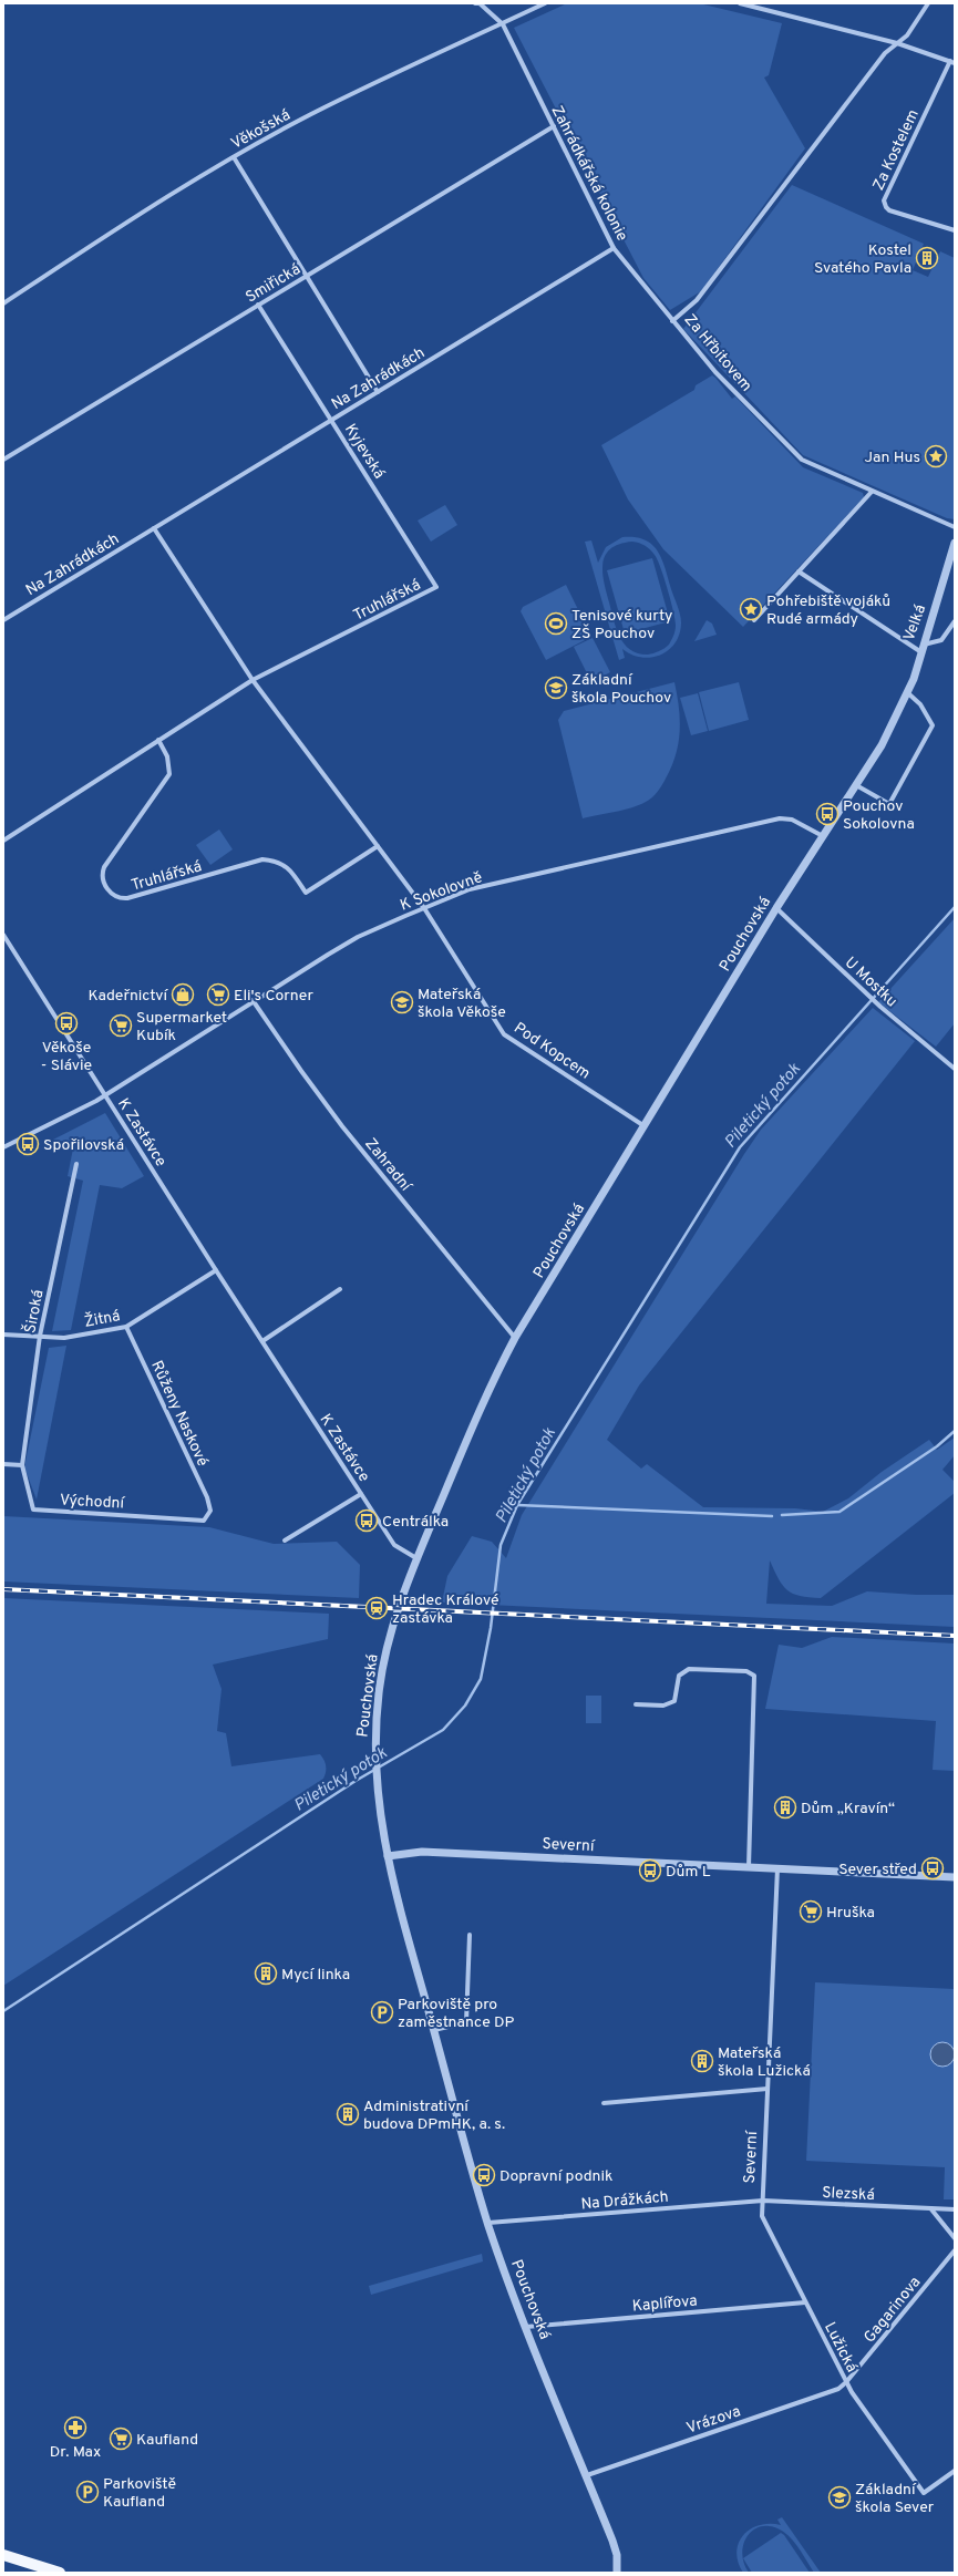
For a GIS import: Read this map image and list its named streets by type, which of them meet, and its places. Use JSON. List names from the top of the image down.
{
  "streets": {
    "street": [
      "Věkošská",
      "Za Kostelem",
      "Zahrádkářská kolonie",
      "Smiřická",
      "Za Hřbitovem",
      "Na Zahrádkách",
      "Kyjevská",
      "Truhlářská",
      "Velká",
      "K Sokolovně",
      "Pouchovská",
      "U Mostku",
      "Pod Kopcem",
      "K Zastávce",
      "Zahradní",
      "Široká",
      "Žitná",
      "Růženy Naskové",
      "Východní",
      "Severní",
      "Slezská",
      "Na Drážkách",
      "Kaplířova",
      "Gagarinova",
      "Lužická",
      "Vrázova"
    ]
  },
  "crossings": [
    ["Věkošská", "Zahrádkářská kolonie"],
    ["Za Kostelem", "Za Hřbitovem"],
    ["Zahrádkářská kolonie", "Smiřická"],
    ["Zahrádkářská kolonie", "Za Hřbitovem"],
    ["Zahrádkářská kolonie", "Na Zahrádkách"],
    ["Smiřická", "Kyjevská"],
    ["Na Zahrádkách", "Kyjevská"],
    ["Kyjevská", "Truhlářská"],
    ["Velká", "Pouchovská"],
    ["K Sokolovně", "Pouchovská"],
    ["K Sokolovně", "Pod Kopcem"],
    ["K Sokolovně", "K Zastávce"],
    ["K Sokolovně", "Zahradní"],
    ["Pouchovská", "U Mostku"],
    ["Pouchovská", "Pod Kopcem"],
    ["Pouchovská", "K Zastávce"],
    ["Pouchovská", "Zahradní"],
    ["Pouchovská", "Severní"],
    ["Pouchovská", "Na Drážkách"],
    ["Pouchovská", "Kaplířova"],
    ["Pouchovská", "Vrázova"],
    ["K Zastávce", "Žitná"],
    ["Široká", "Žitná"],
    ["Široká", "Východní"],
    ["Žitná", "Růženy Naskové"],
    ["Růženy Naskové", "Východní"],
    ["Severní", "Slezská"],
    ["Severní", "Na Drážkách"],
    ["Severní", "Lužická"],
    ["Slezská", "Na Drážkách"],
    ["Slezská", "Lužická"],
    ["Na Drážkách", "Lužická"],
    ["Kaplířova", "Lužická"],
    ["Gagarinova", "Lužická"],
    ["Gagarinova", "Vrázova"],
    ["Lužická", "Vrázova"]
  ],
  "water": ["Piletický potok"],
  "places": {
    "building": [
      "Kostel Svatého Pavla",
      "Dům „Kravín“",
      "Mycí linka",
      "Mateřská škola Lužická",
      "Administrativní budova DPmHK, a. s."
    ],
    "place": ["Jan Hus", "Pohřebiště vojáků Rudé armády"],
    "sports": ["Tenisové kurty ZŠ Pouchov"],
    "school or university": ["Základní škola Pouchov", "Mateřská škola Věkoše", "Základní škola Sever"],
    "bus stop": [
      "Pouchov Sokolovna",
      "Věkoše - Slávie",
      "Spořilovská",
      "Centrálka",
      "Sever střed",
      "Dům L",
      "Dopravní podnik"
    ],
    "shop": ["Kadeřnictví"],
    "supermarket": [
      "Eli's Corner",
      "Supermarket Kubík",
      "Hruška",
      "Kaufland"
    ],
    "station": ["Hradec Králové zastávka"],
    "parking": ["Parkoviště pro zaměstnance DP", "Parkoviště Kaufland"],
    "pharmacy": ["Dr. Max"]
  }
}
